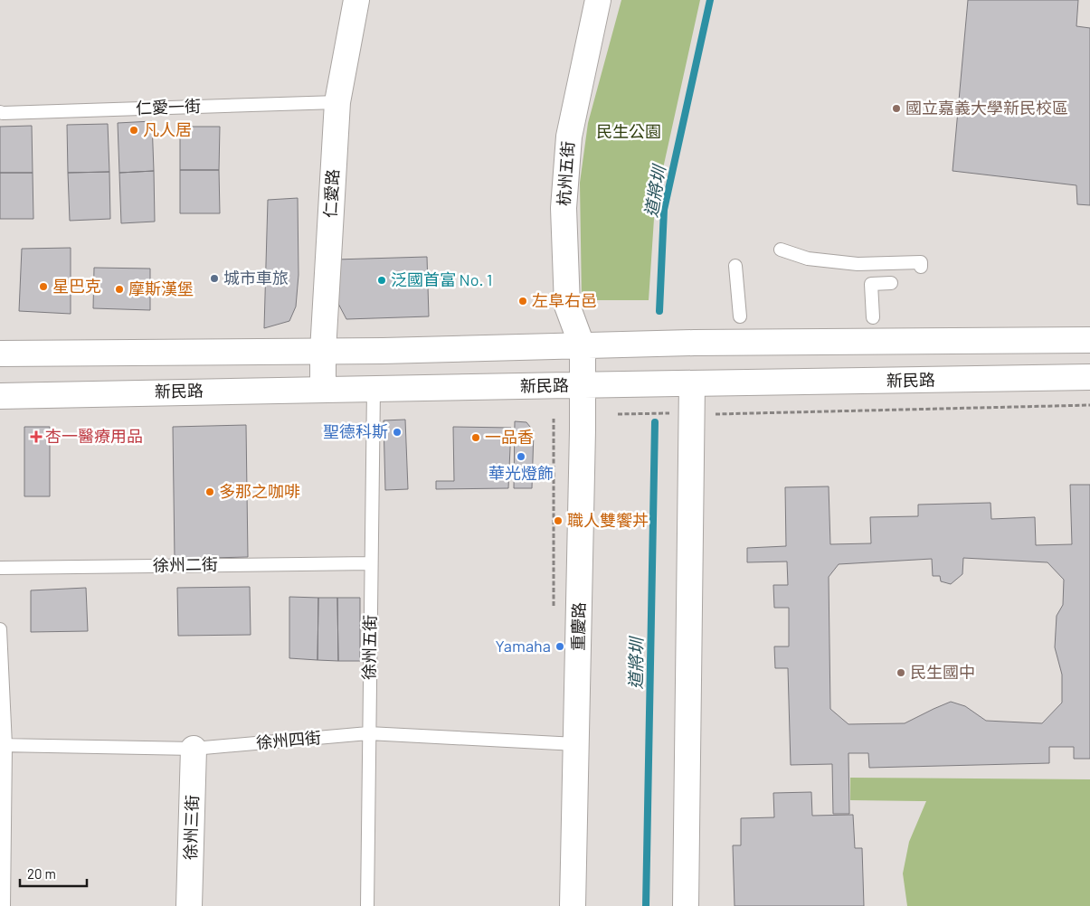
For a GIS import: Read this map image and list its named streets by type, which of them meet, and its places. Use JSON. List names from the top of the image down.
{
  "streets": {
    "street": [
      "杭州五街",
      "仁愛路",
      "新民路",
      "重慶路",
      "徐州三街"
    ],
    "lane": [
      "仁愛一街",
      "徐州二街",
      "徐州五街",
      "徐州四街"
    ]
  },
  "crossings": [
    ["仁愛一街", "仁愛路"],
    ["杭州五街", "重慶路"],
    ["仁愛路", "新民路"],
    ["新民路", "重慶路"],
    ["新民路", "徐州五街"],
    ["徐州二街", "徐州五街"],
    ["重慶路", "徐州四街"],
    ["徐州五街", "徐州四街"],
    ["徐州四街", "徐州三街"]
  ],
  "water": ["道將圳"],
  "parks": ["民生公園"],
  "places": {
    "other": [
      "國立嘉義大學新民校區",
      "凡人居",
      "城市車旅",
      "泛國首富 No. 1",
      "星巴克",
      "摩斯漢堡",
      "左阜右邑",
      "聖德科斯",
      "一品香",
      "華光燈飾",
      "多那之咖啡",
      "職人雙饗丼",
      "Yamaha",
      "民生國中"
    ],
    "health": ["杏一醫療用品"]
  },
  "scale_bar": "20 m"
}
